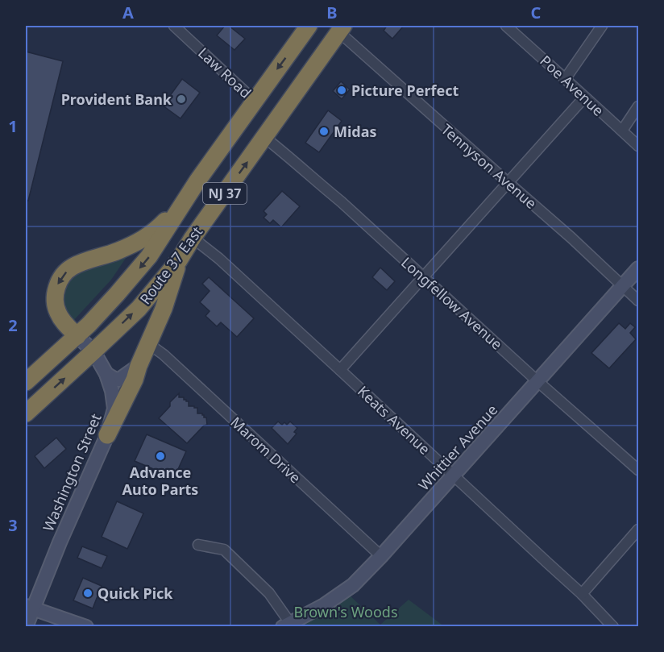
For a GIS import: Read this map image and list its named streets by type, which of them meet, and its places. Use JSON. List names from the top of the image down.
{
  "streets": {
    "highway": ["NJ 37", "Route 37 East"],
    "street": [
      "Law Road",
      "Poe Avenue",
      "Tennyson Avenue",
      "Longfellow Avenue",
      "Keats Avenue",
      "Whittier Avenue",
      "Marom Drive",
      "Washington Street"
    ]
  },
  "crossings": [
    ["Law Road", "Route 37 East"],
    ["Tennyson Avenue", "Route 37 East"],
    ["Tennyson Avenue", "Whittier Avenue"],
    ["Route 37 East", "Longfellow Avenue"],
    ["Route 37 East", "Keats Avenue"],
    ["Route 37 East", "Washington Street"],
    ["Longfellow Avenue", "Whittier Avenue"],
    ["Keats Avenue", "Whittier Avenue"],
    ["Whittier Avenue", "Marom Drive"]
  ],
  "parks": ["Brown's Woods"],
  "places": [
    "Picture Perfect",
    "Provident Bank",
    "Midas",
    "Advance Auto Parts",
    "Quick Pick"
  ],
  "grid": {
    "columns": ["A", "B", "C"],
    "rows": ["1", "2", "3"]
  }
}
